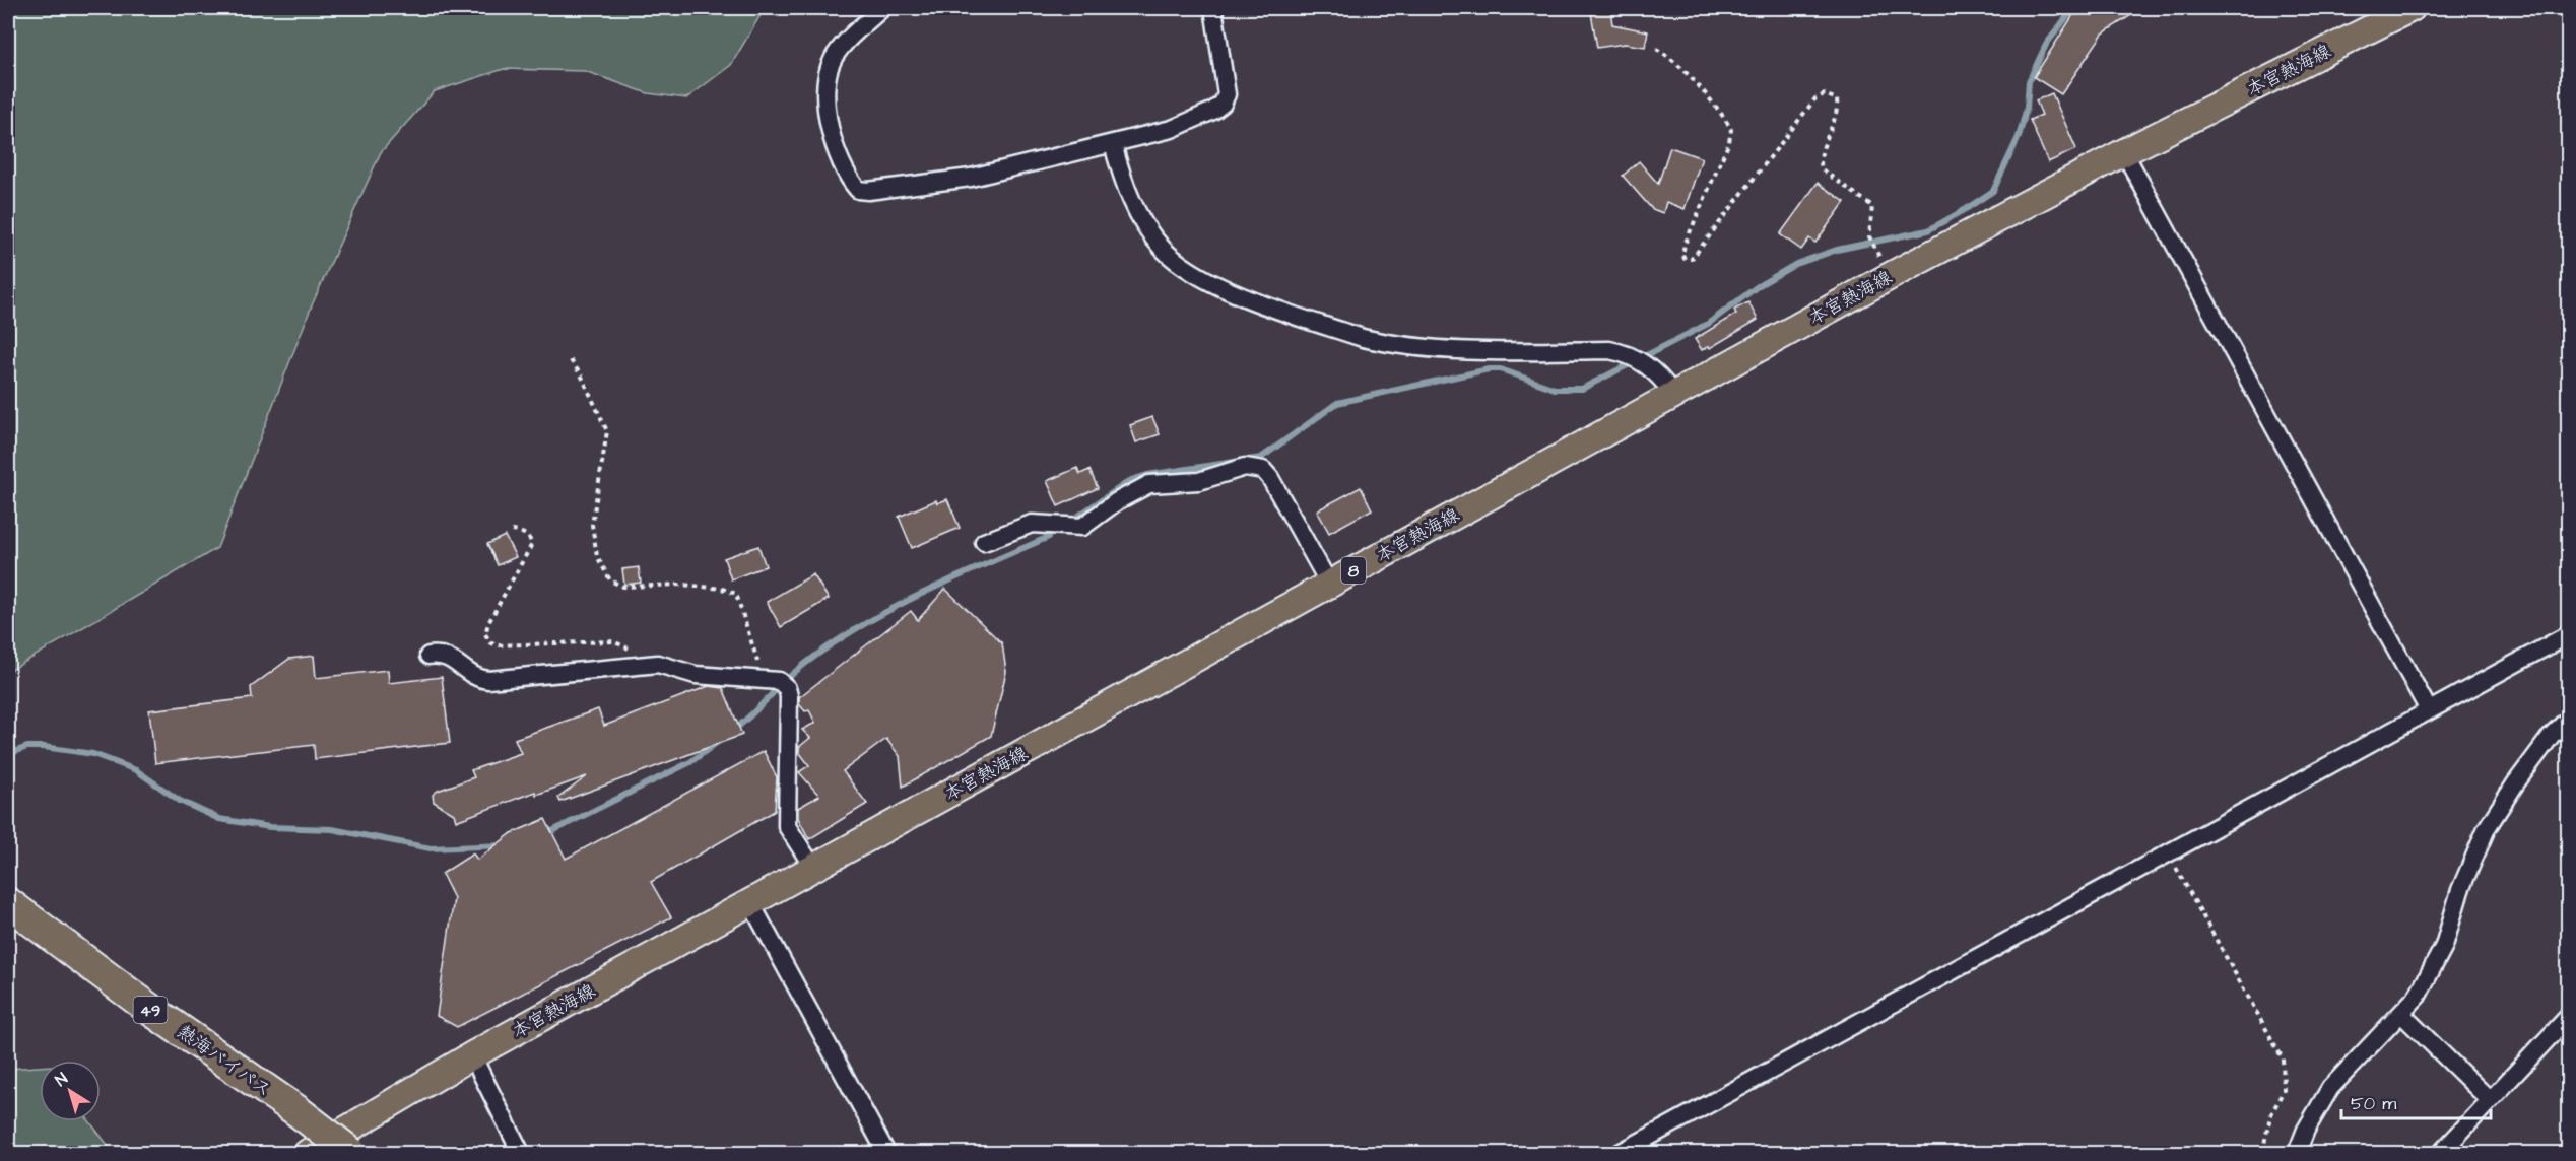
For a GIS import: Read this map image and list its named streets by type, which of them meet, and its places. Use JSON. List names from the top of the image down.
{
  "streets": {
    "highway": ["49", "熱海バイパス"],
    "main road": ["本宮熱海線", "8"]
  },
  "scale_bar": "50 m",
  "north": "top left"
}
